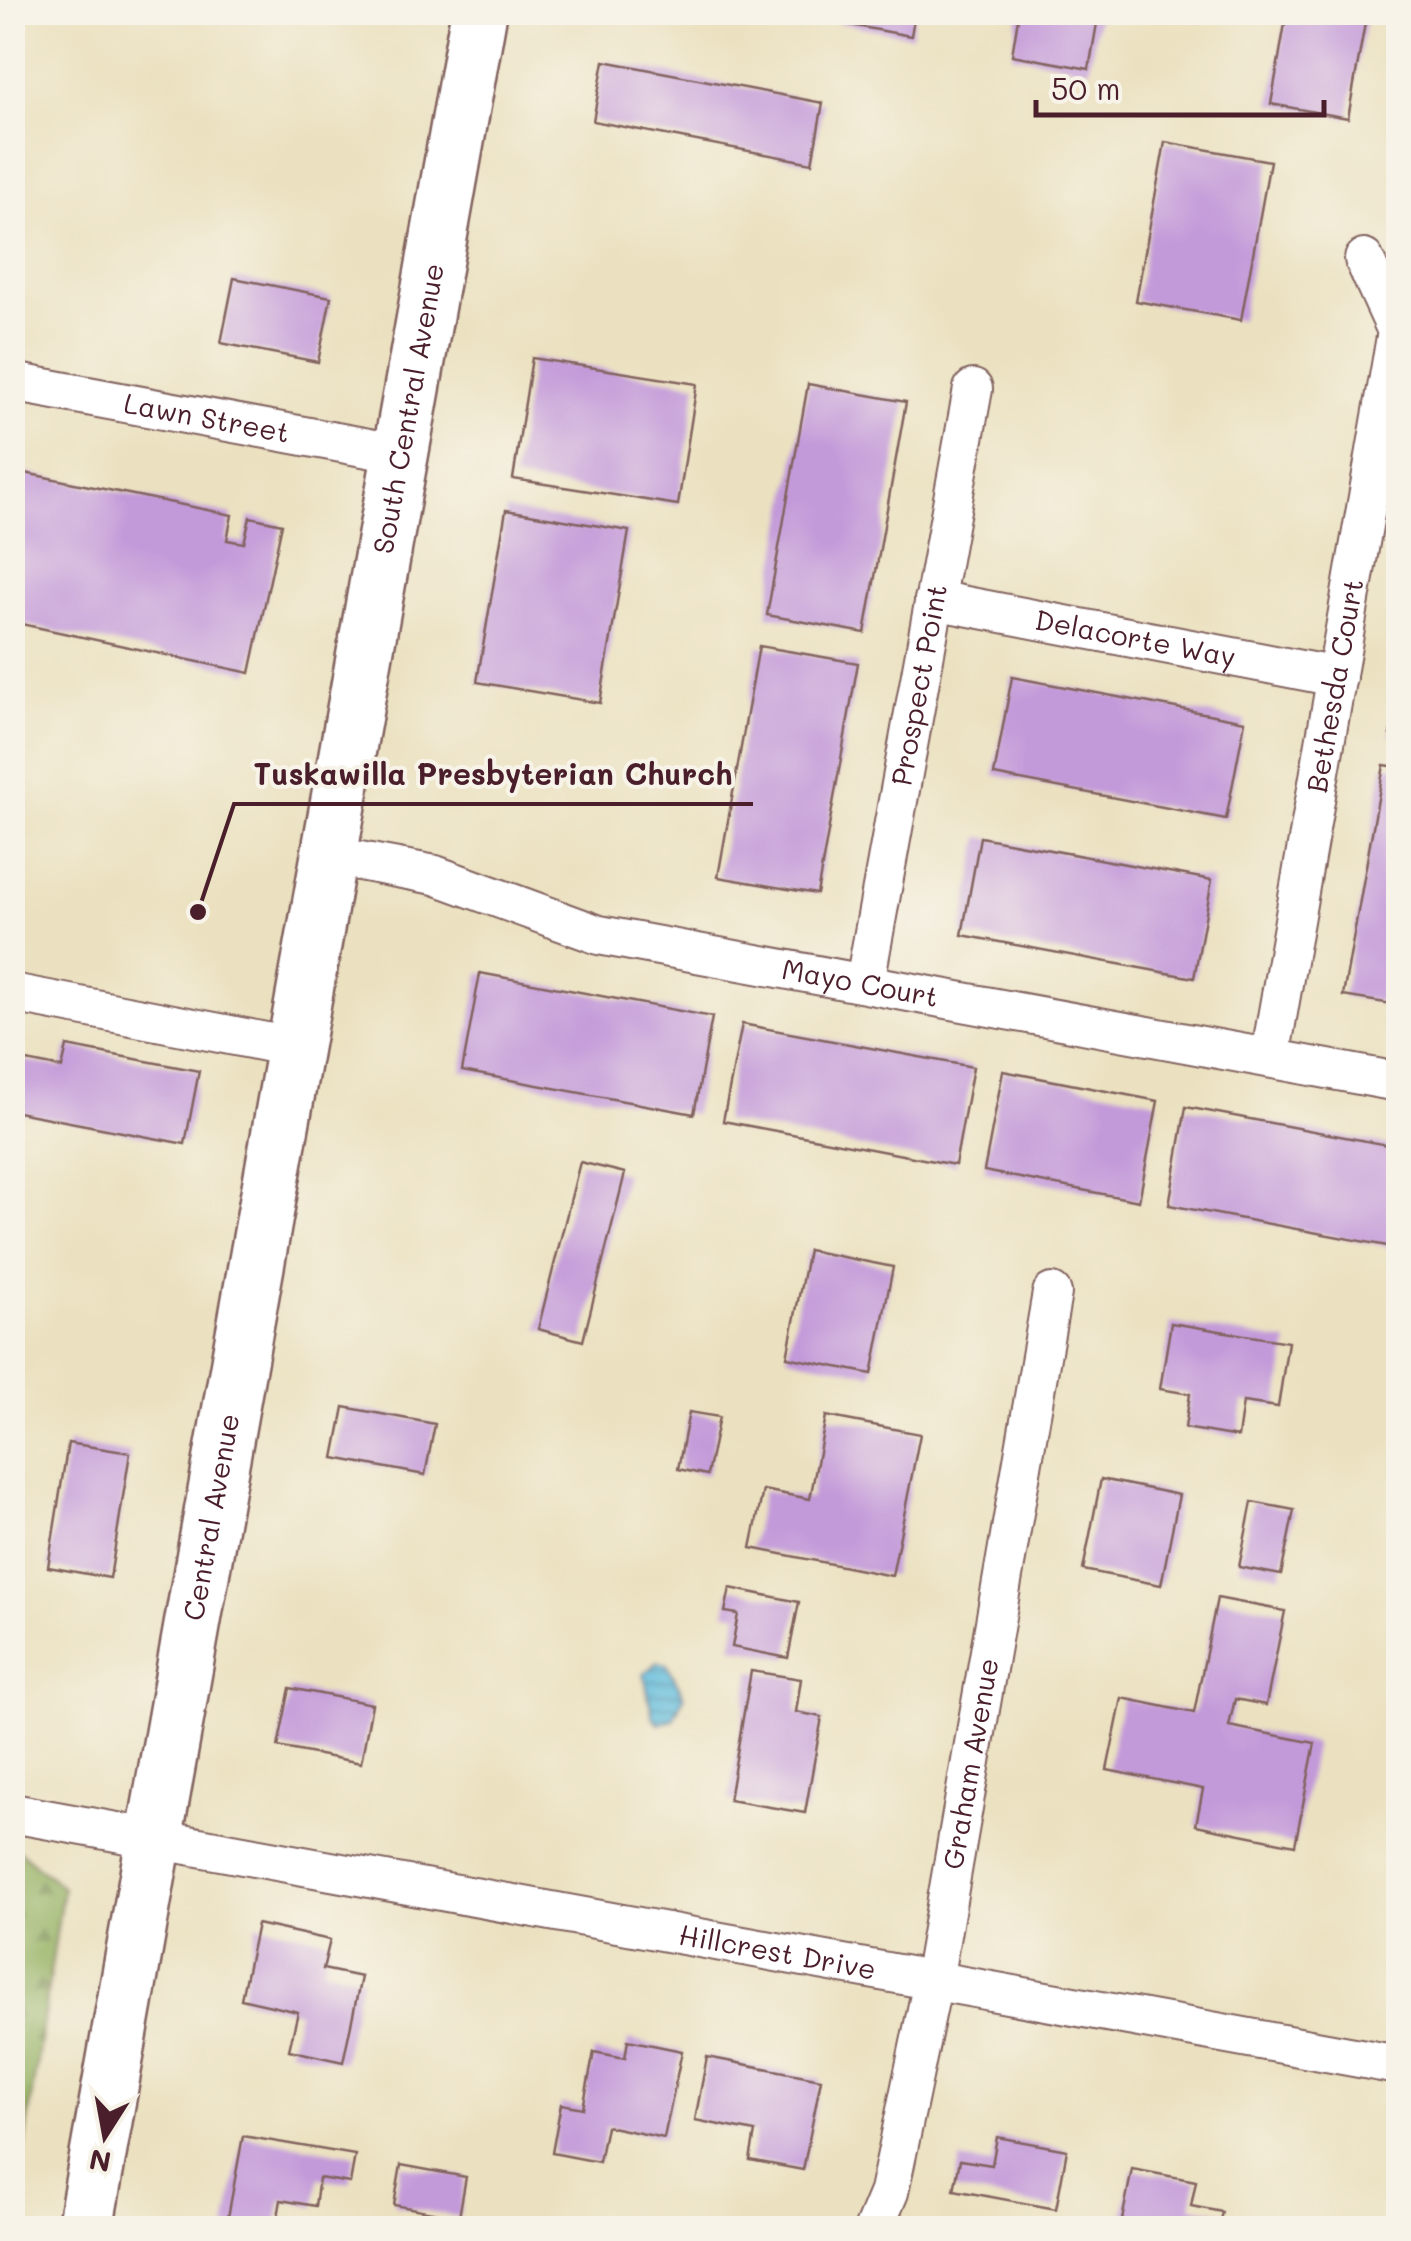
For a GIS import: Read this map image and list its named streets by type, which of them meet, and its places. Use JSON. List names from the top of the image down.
{
  "streets": {
    "main road": ["South Central Avenue", "Central Avenue"],
    "street": [
      "Lawn Street",
      "Delacorte Way",
      "Prospect Point",
      "Bethesda Court",
      "Mayo Court",
      "Graham Avenue",
      "Hillcrest Drive"
    ]
  },
  "crossings": [
    ["South Central Avenue", "Lawn Street"],
    ["South Central Avenue", "Mayo Court"],
    ["South Central Avenue", "Central Avenue"],
    ["Delacorte Way", "Prospect Point"],
    ["Delacorte Way", "Bethesda Court"],
    ["Prospect Point", "Mayo Court"],
    ["Bethesda Court", "Mayo Court"],
    ["Mayo Court", "Central Avenue"],
    ["Central Avenue", "Hillcrest Drive"],
    ["Graham Avenue", "Hillcrest Drive"]
  ],
  "places": ["Tuskawilla Presbyterian Church"],
  "scale_bar": "50 m",
  "north": "bottom"
}
